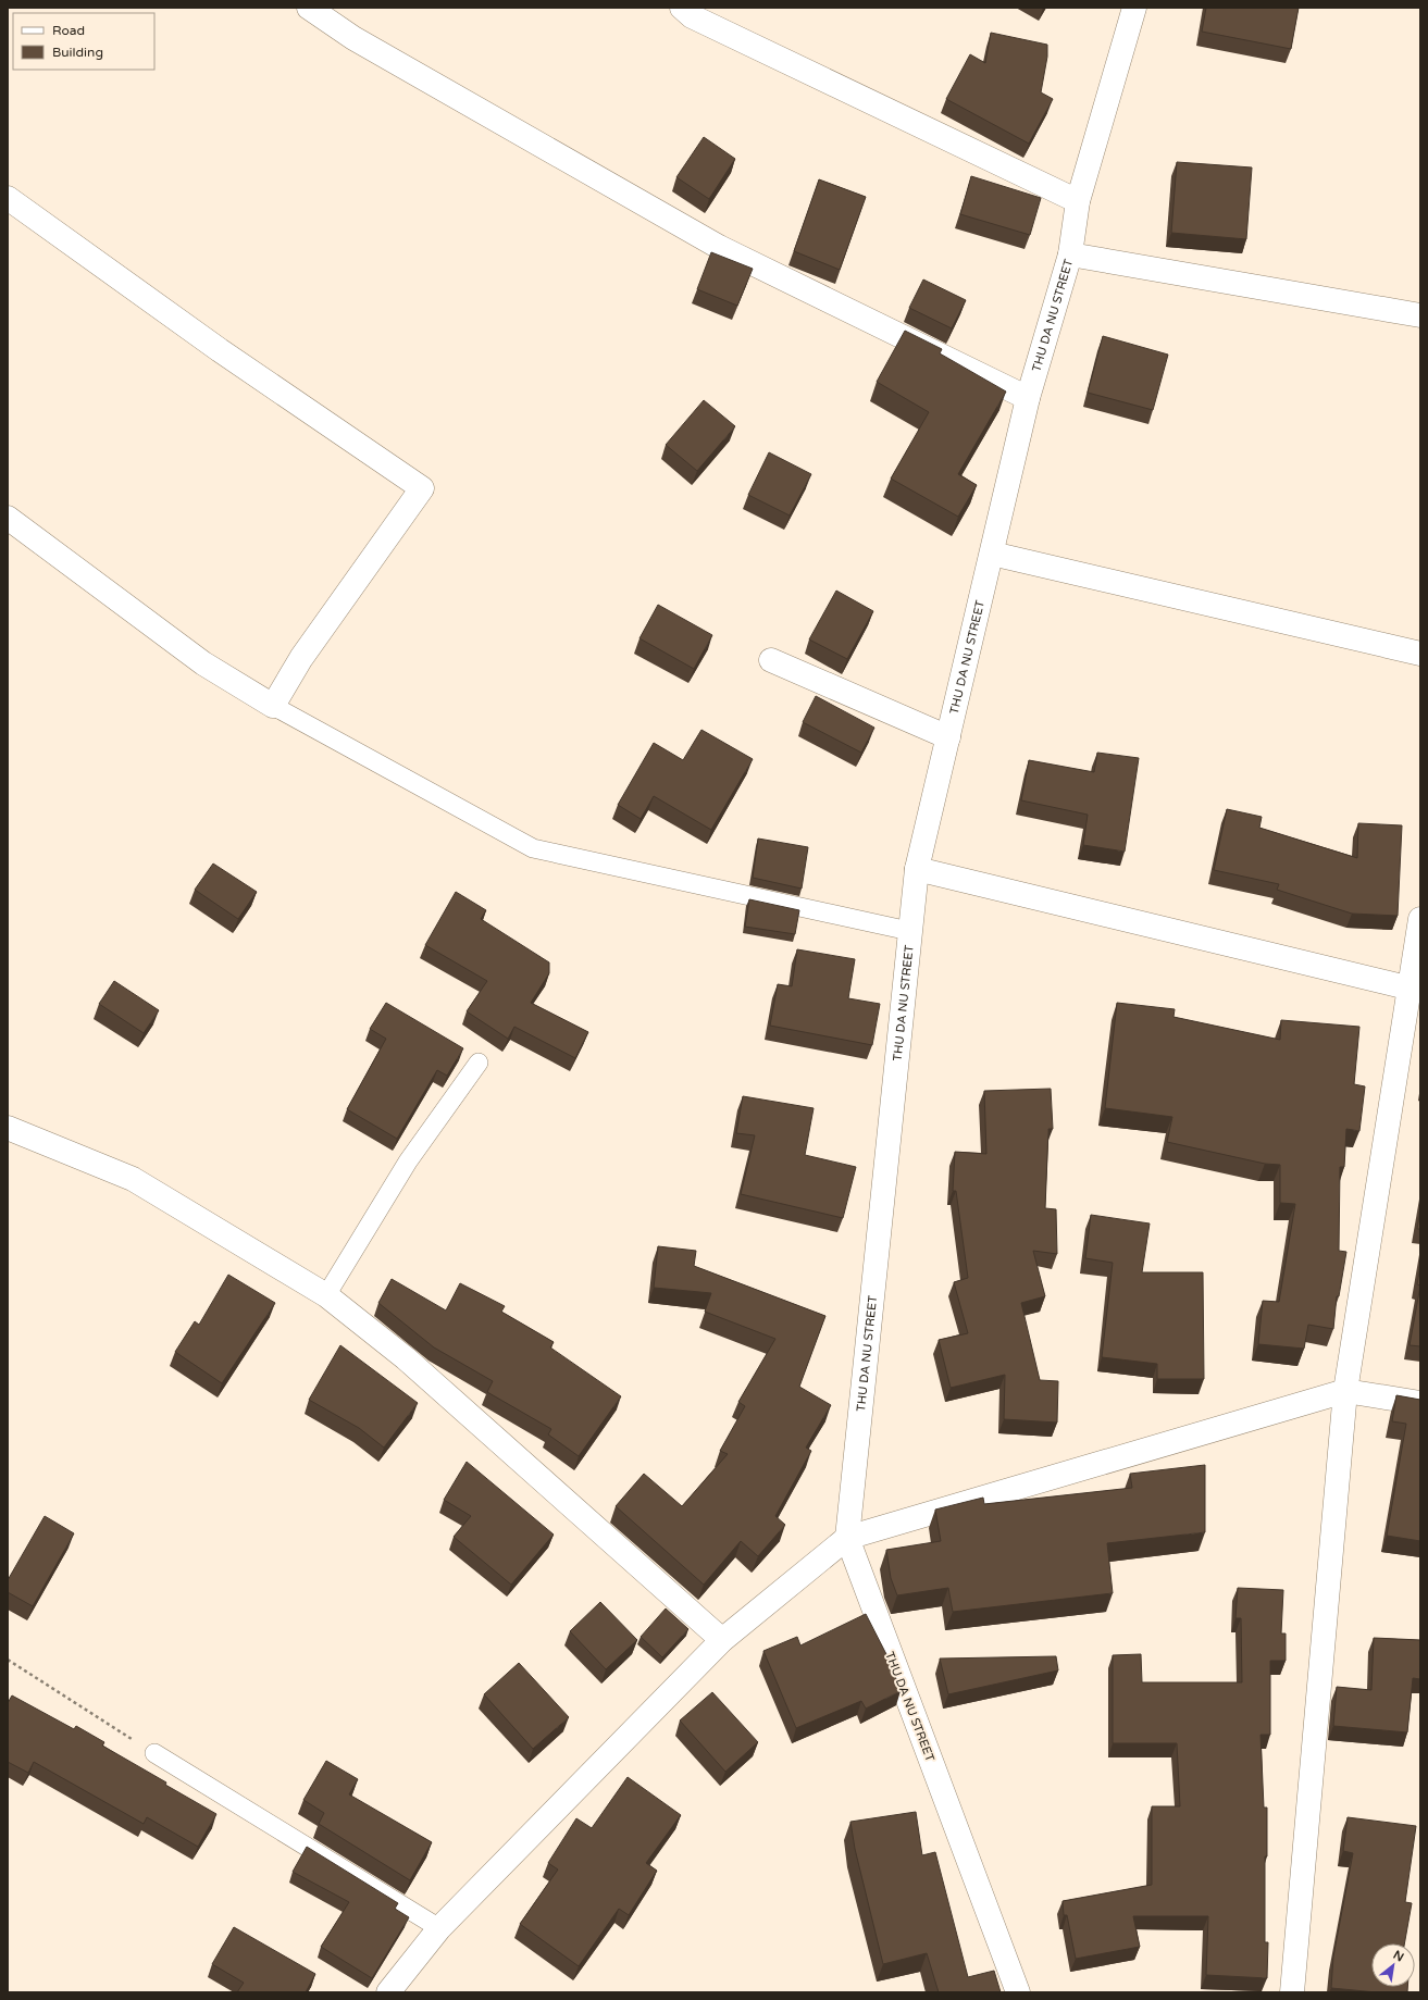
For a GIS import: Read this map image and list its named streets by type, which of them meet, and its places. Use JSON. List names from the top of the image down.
{
  "streets": {
    "street": ["THU DA NU STREET"]
  },
  "legend": ["Road", "Building"],
  "north": "top right"
}
